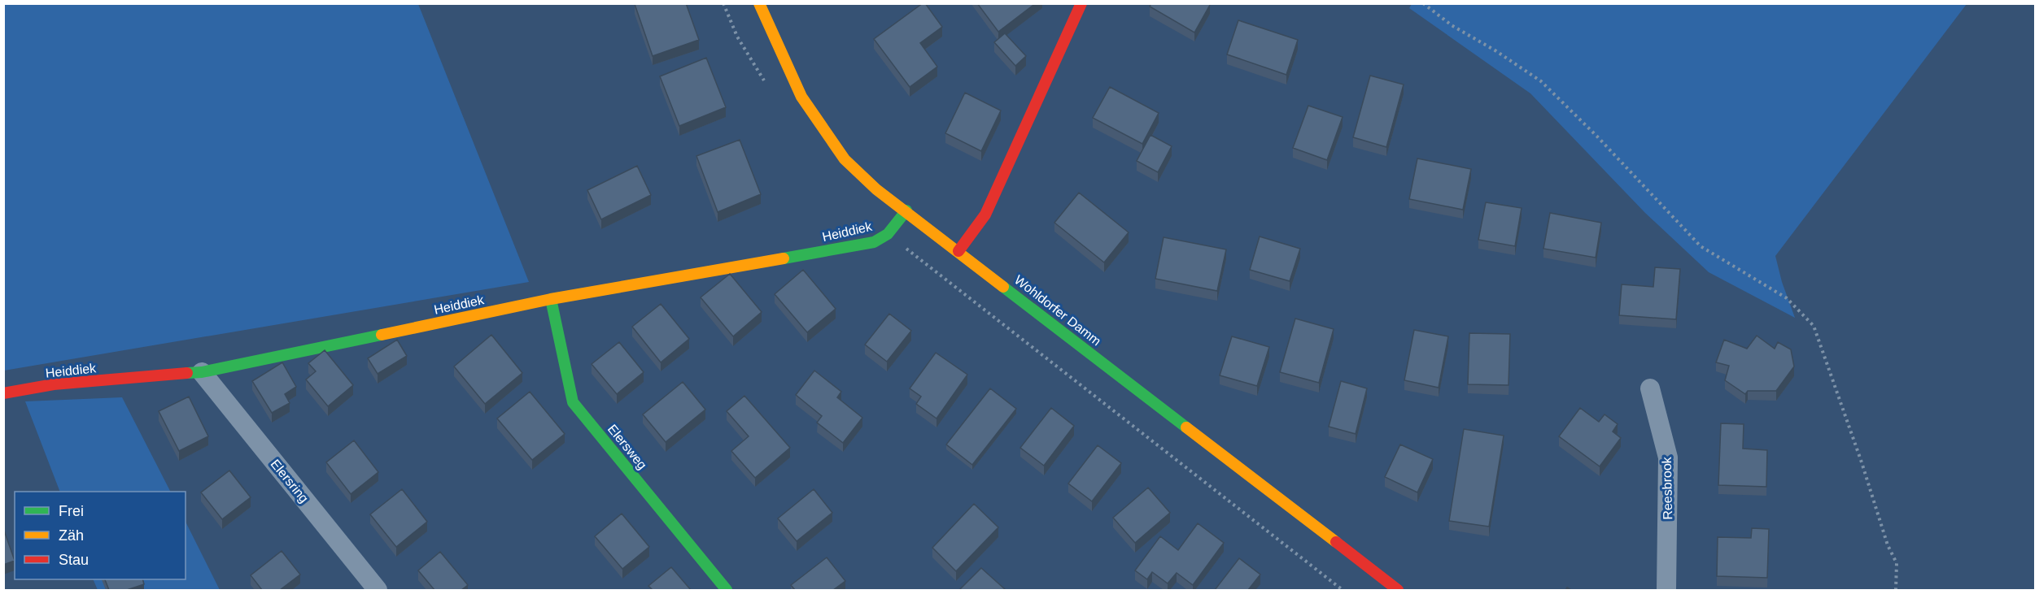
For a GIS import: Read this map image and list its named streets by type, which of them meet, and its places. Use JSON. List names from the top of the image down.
{
  "streets": {
    "street": [
      "Heiddiek",
      "Wohldorfer Damm",
      "Elersweg",
      "Elersring",
      "Reesbrook"
    ]
  },
  "crossings": [
    ["Heiddiek", "Wohldorfer Damm"],
    ["Heiddiek", "Elersweg"],
    ["Heiddiek", "Elersring"]
  ],
  "legend": ["Frei", "Zäh", "Stau"]
}
